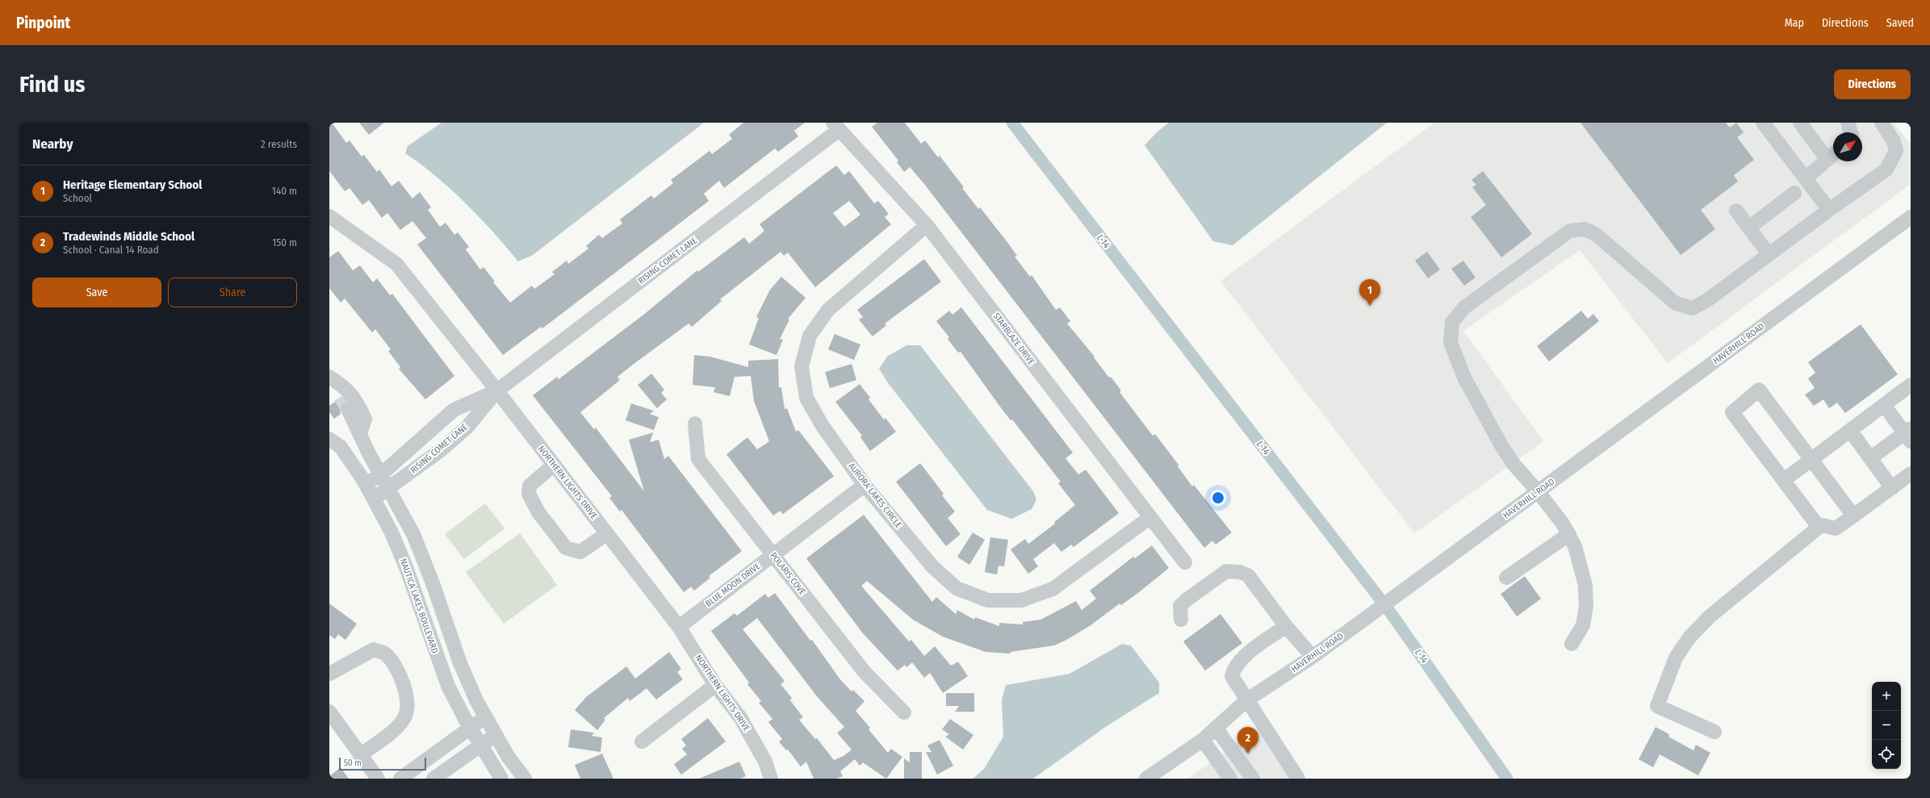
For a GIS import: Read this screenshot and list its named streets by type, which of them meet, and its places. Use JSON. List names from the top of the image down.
{
  "streets": {
    "street": [
      "RISING COMET LANE",
      "STARBLAZE DRIVE",
      "HAVERHILL ROAD",
      "NORTHERN LIGHTS DRIVE",
      "AURORA LAKES CIRCLE",
      "POLARIS COVE",
      "BLUE MOON DRIVE",
      "NAUTICA LAKES BOULEVARD"
    ]
  },
  "crossings": [
    ["RISING COMET LANE", "STARBLAZE DRIVE"],
    ["RISING COMET LANE", "NORTHERN LIGHTS DRIVE"],
    ["RISING COMET LANE", "NAUTICA LAKES BOULEVARD"],
    ["STARBLAZE DRIVE", "AURORA LAKES CIRCLE"],
    ["NORTHERN LIGHTS DRIVE", "BLUE MOON DRIVE"],
    ["AURORA LAKES CIRCLE", "BLUE MOON DRIVE"],
    ["POLARIS COVE", "BLUE MOON DRIVE"]
  ],
  "water": ["L-14"],
  "scale_bar": "50 m",
  "north": "top right",
  "page": {
    "header": "Pinpoint",
    "nav": ["Map", "Directions", "Saved"],
    "buttons": [
      "Directions",
      ["Save", "Share"]
    ],
    "title": "Find us",
    "heading": ["Nearby", "2 results"],
    "list": [
      {
        "mark": "1",
        "name": "Heritage Elementary School",
        "note": "School",
        "value": "140 m"
      },
      {
        "mark": "2",
        "name": "Tradewinds Middle School",
        "note": "School · Canal 14 Road",
        "value": "150 m"
      }
    ],
    "pins": ["1", "2"],
    "map_buttons": ["+", "−"],
    "scale": "50 m"
  }
}
